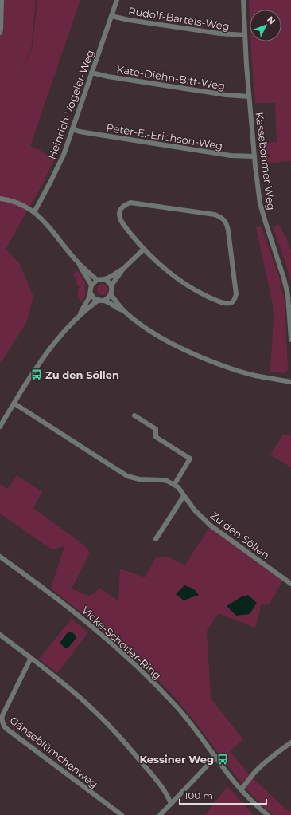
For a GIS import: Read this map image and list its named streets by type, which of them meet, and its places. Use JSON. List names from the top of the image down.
{
  "streets": {
    "street": [
      "Rudolf-Bartels-Weg",
      "Kate-Diehn-Bitt-Weg",
      "Heinrich-Vogeler-Weg",
      "Peter-E.-Erichson-Weg",
      "Kassebohmer Weg",
      "Zu den Söllen",
      "Vicke-Schorler-Ring",
      "Gänseblümchenweg"
    ]
  },
  "crossings": [
    ["Rudolf-Bartels-Weg", "Heinrich-Vogeler-Weg"],
    ["Rudolf-Bartels-Weg", "Kassebohmer Weg"],
    ["Kate-Diehn-Bitt-Weg", "Heinrich-Vogeler-Weg"],
    ["Kate-Diehn-Bitt-Weg", "Kassebohmer Weg"],
    ["Heinrich-Vogeler-Weg", "Peter-E.-Erichson-Weg"],
    ["Peter-E.-Erichson-Weg", "Kassebohmer Weg"]
  ],
  "places": {
    "bus stop": ["Zu den Söllen", "Kessiner Weg"]
  },
  "scale_bar": "100 m",
  "north": "top right"
}
